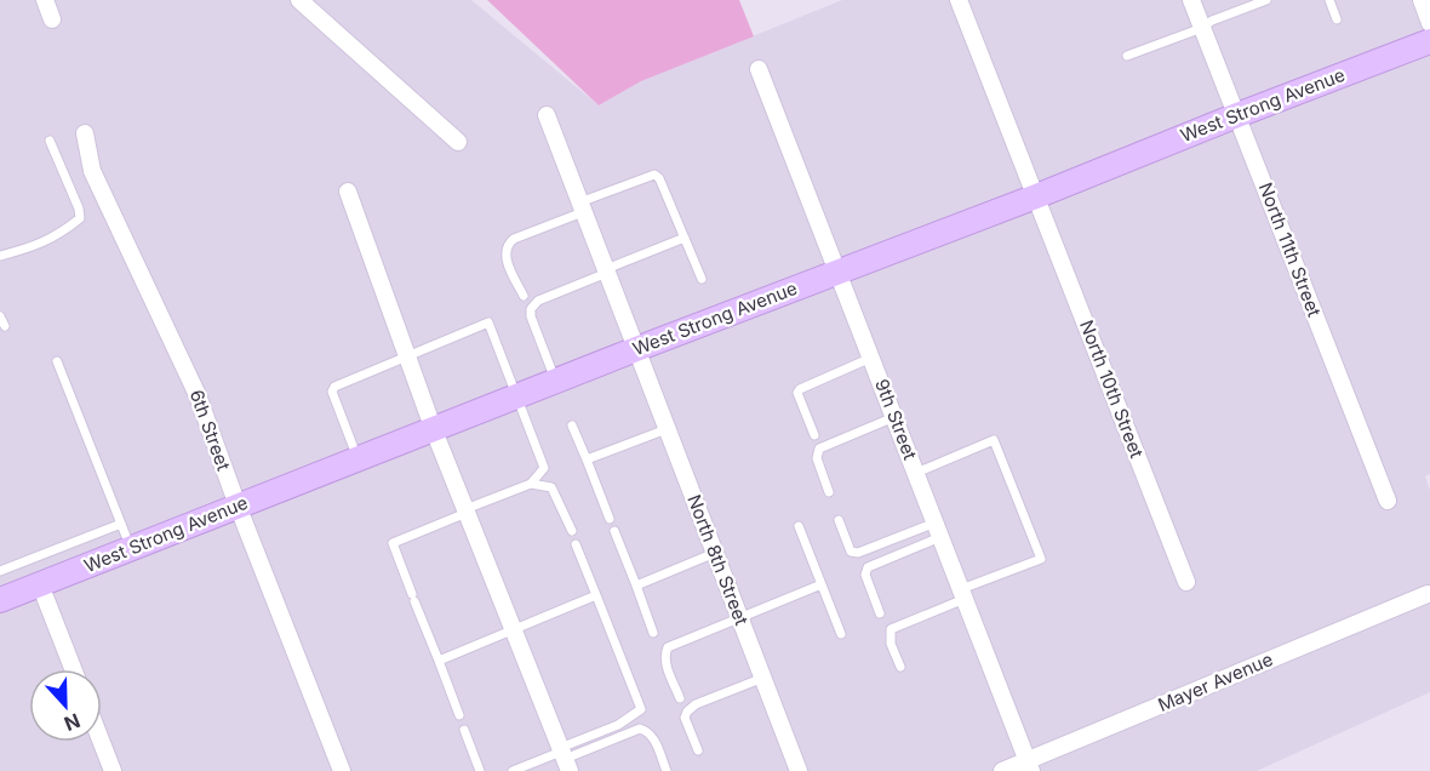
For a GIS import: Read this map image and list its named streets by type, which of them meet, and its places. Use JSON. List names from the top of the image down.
{
  "streets": {
    "street": [
      "West Strong Avenue",
      "North 11th Street",
      "North 10th Street",
      "9th Street",
      "6th Street",
      "North 8th Street",
      "Mayer Avenue"
    ]
  },
  "crossings": [
    ["West Strong Avenue", "North 11th Street"],
    ["West Strong Avenue", "North 10th Street"],
    ["West Strong Avenue", "9th Street"],
    ["West Strong Avenue", "6th Street"],
    ["West Strong Avenue", "North 8th Street"],
    ["9th Street", "Mayer Avenue"]
  ],
  "north": "bottom"
}
